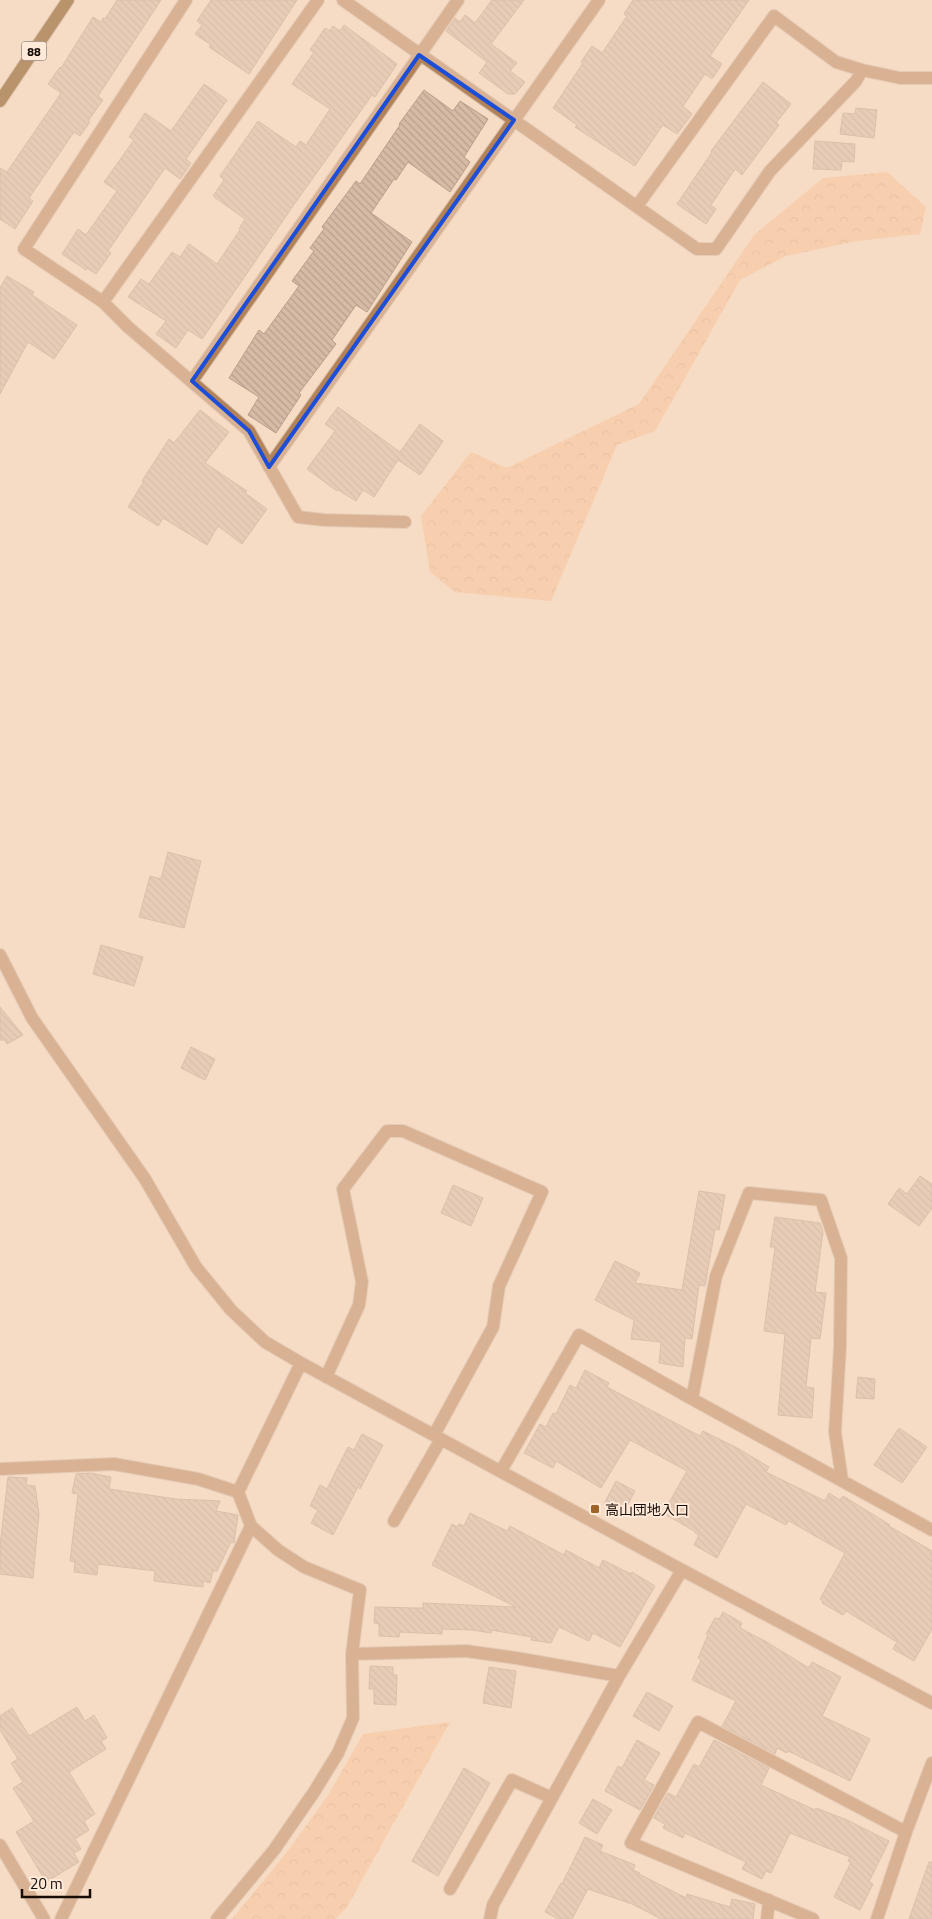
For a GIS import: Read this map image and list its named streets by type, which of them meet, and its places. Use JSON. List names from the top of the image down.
{
  "streets": {
    "main road": ["88"]
  },
  "places": {
    "transit": ["高山団地入口"]
  },
  "scale_bar": "20 m"
}
